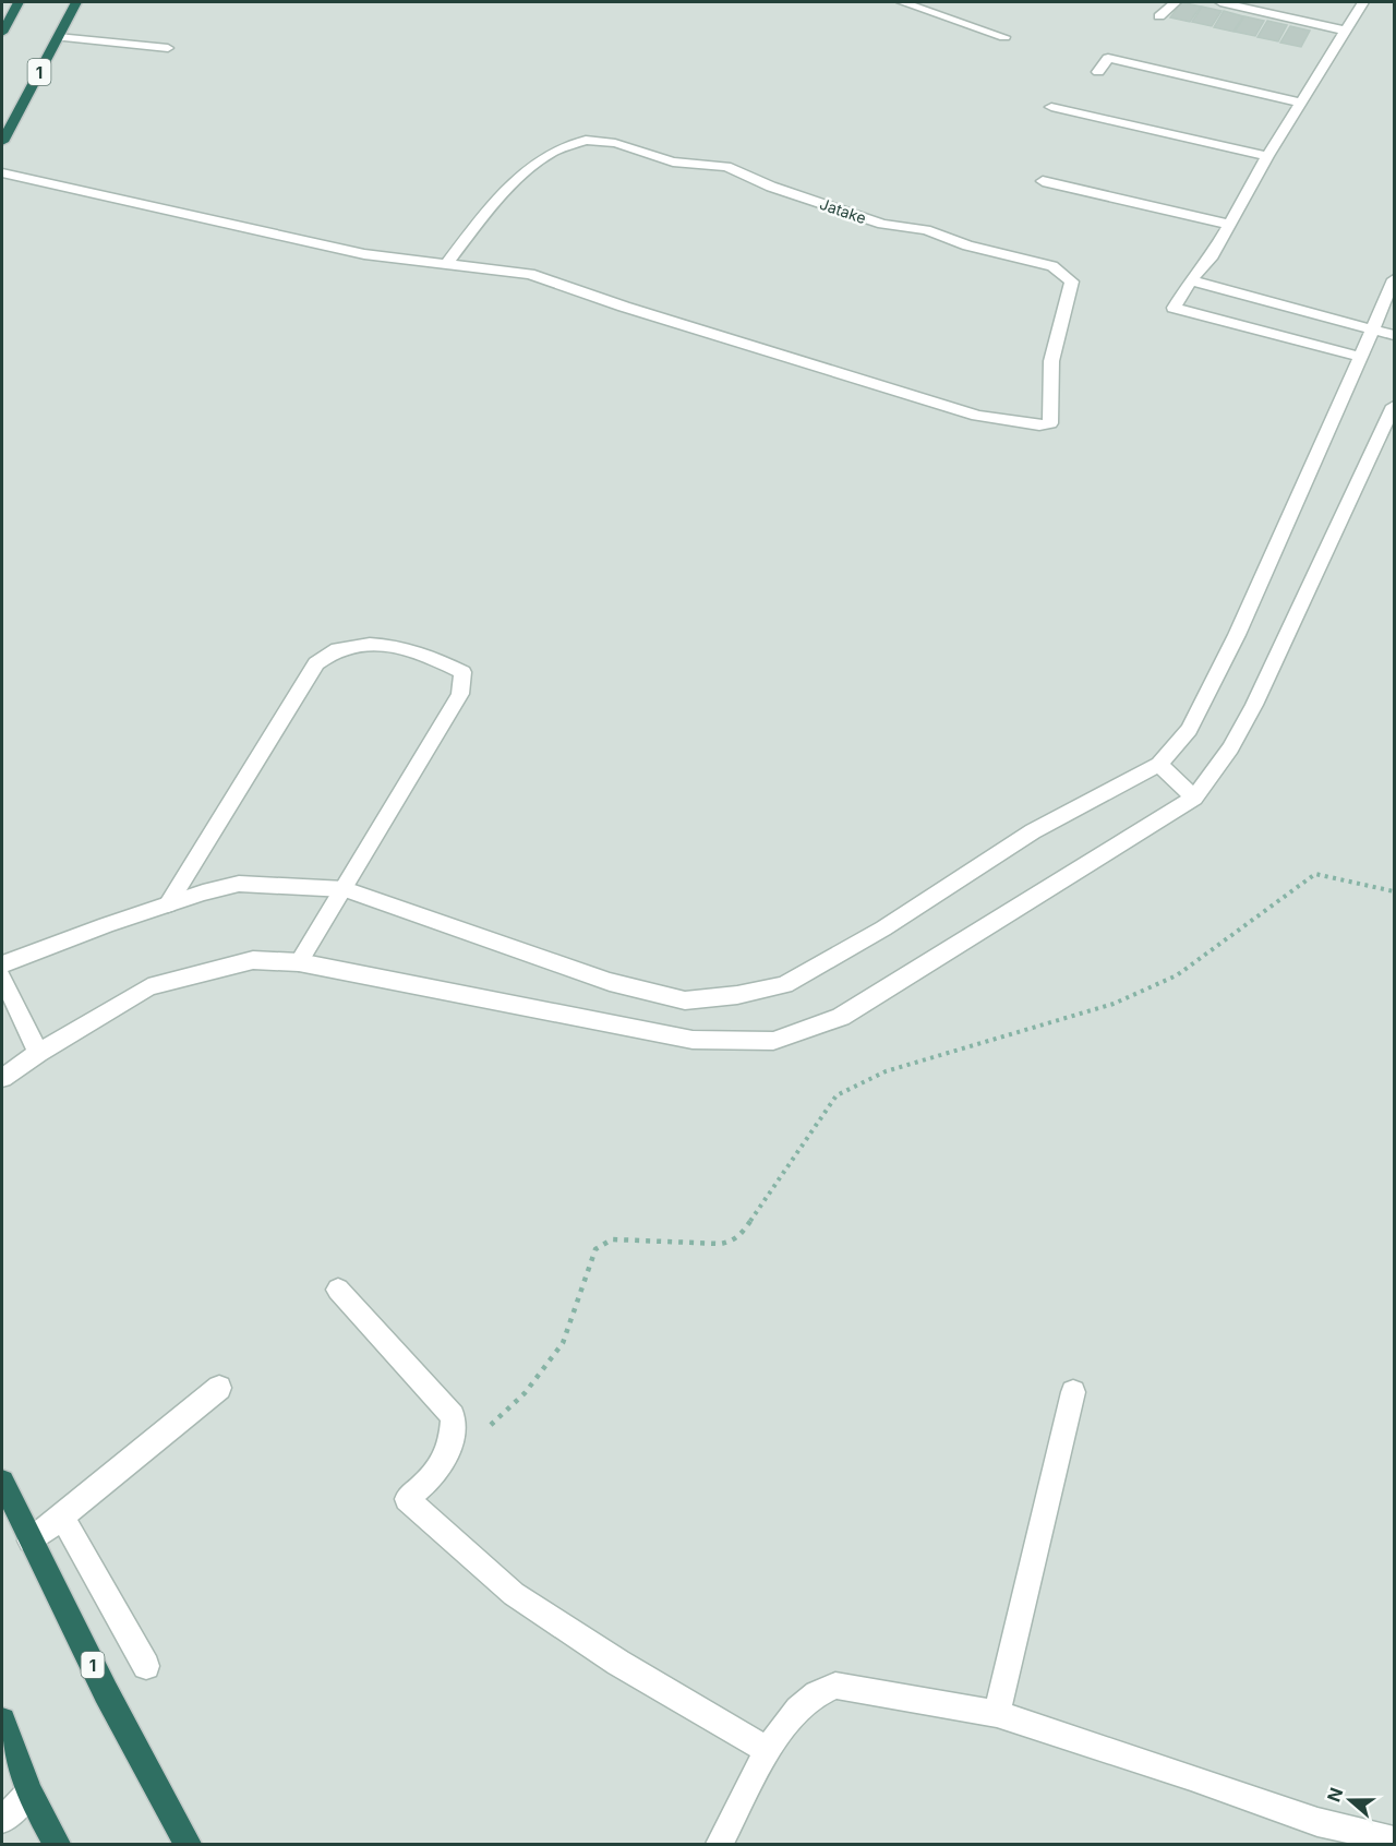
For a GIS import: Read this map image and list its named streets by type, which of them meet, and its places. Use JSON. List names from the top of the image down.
{
  "streets": {
    "highway": ["1"],
    "street": ["Jatake"]
  },
  "north": "left"
}
